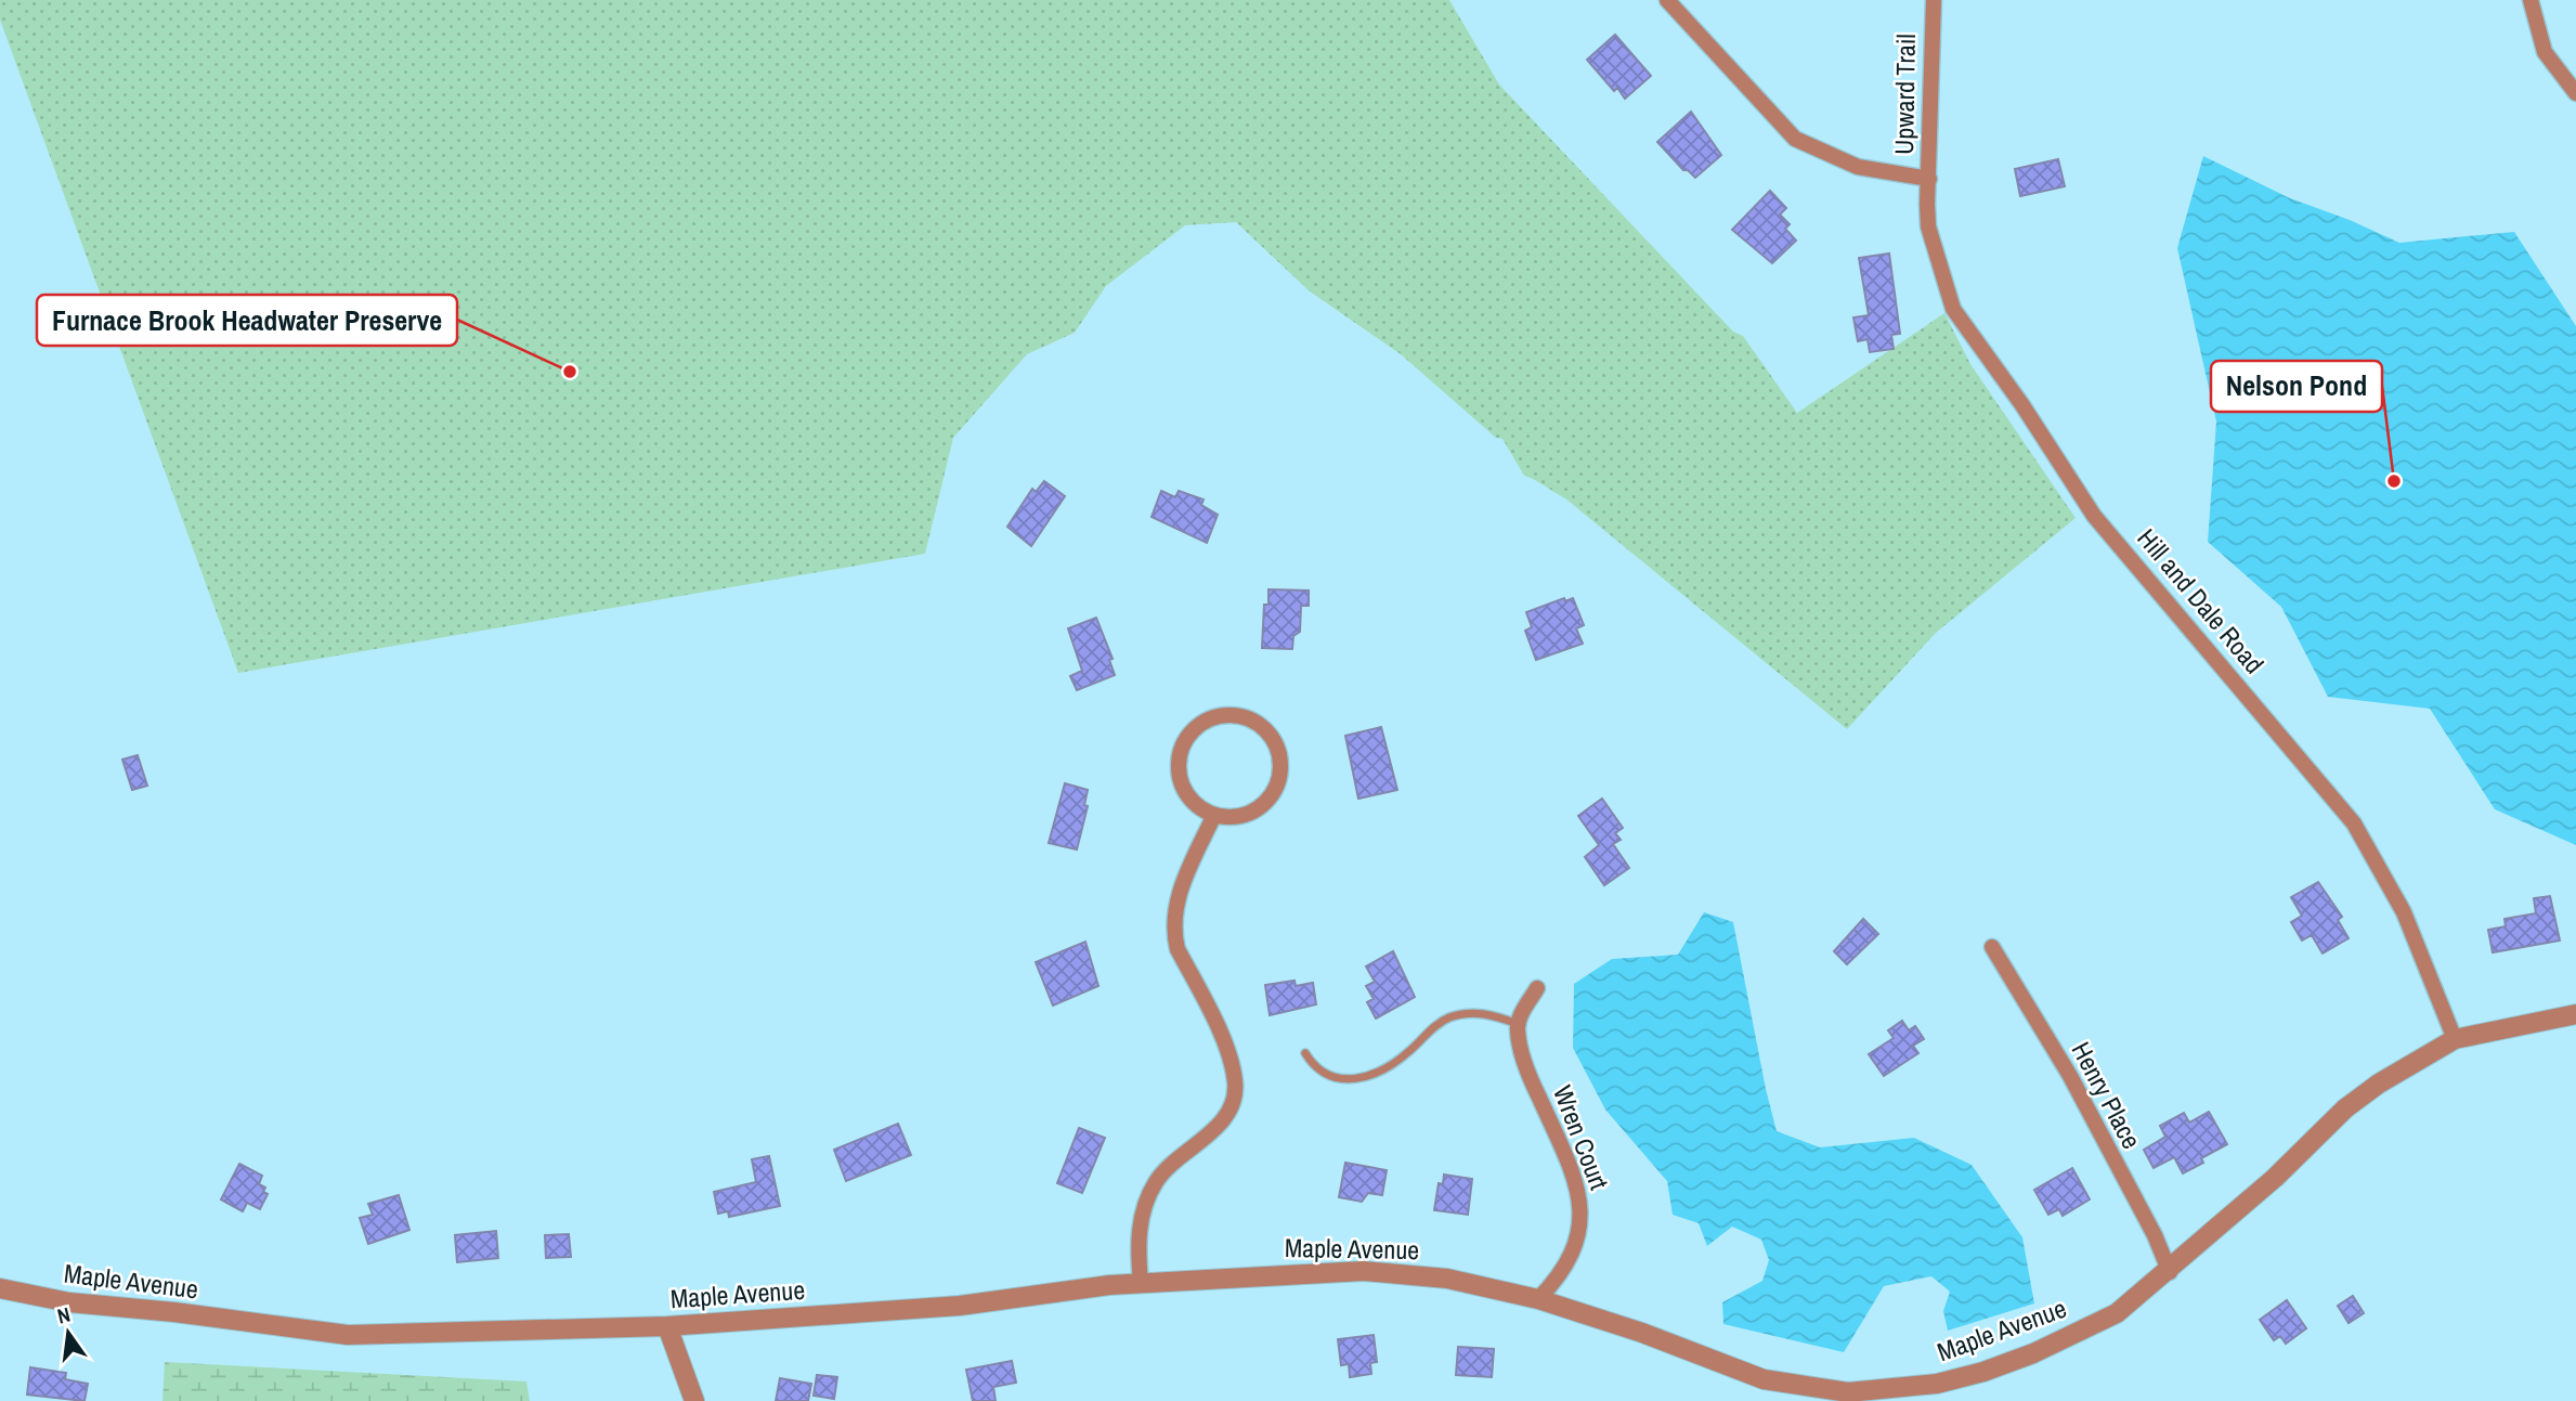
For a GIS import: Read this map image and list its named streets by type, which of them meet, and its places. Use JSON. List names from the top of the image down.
{
  "streets": {
    "street": [
      "Upward Trail",
      "Hill and Dale Road",
      "Henry Place",
      "Wren Court",
      "Maple Avenue"
    ]
  },
  "crossings": [
    ["Upward Trail", "Hill and Dale Road"],
    ["Hill and Dale Road", "Maple Avenue"],
    ["Henry Place", "Maple Avenue"],
    ["Wren Court", "Maple Avenue"]
  ],
  "places": ["Furnace Brook Headwater Preserve", "Nelson Pond"],
  "north": "top"
}
